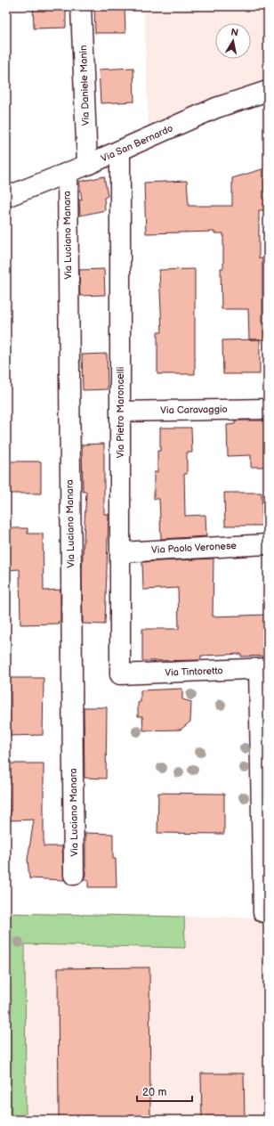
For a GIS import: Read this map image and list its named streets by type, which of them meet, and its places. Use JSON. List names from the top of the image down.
{
  "streets": {
    "street": [
      "Via Daniele Manin",
      "Via San Bernardo",
      "Via Luciano Manara",
      "Via Caravaggio",
      "Via Pietro Maroncelli",
      "Via Paolo Veronese",
      "Via Tintoretto"
    ]
  },
  "crossings": [
    ["Via Daniele Manin", "Via San Bernardo"],
    ["Via San Bernardo", "Via Luciano Manara"],
    ["Via San Bernardo", "Via Pietro Maroncelli"],
    ["Via Caravaggio", "Via Pietro Maroncelli"],
    ["Via Pietro Maroncelli", "Via Paolo Veronese"],
    ["Via Pietro Maroncelli", "Via Tintoretto"]
  ],
  "scale_bar": "20 m",
  "north": "top"
}
